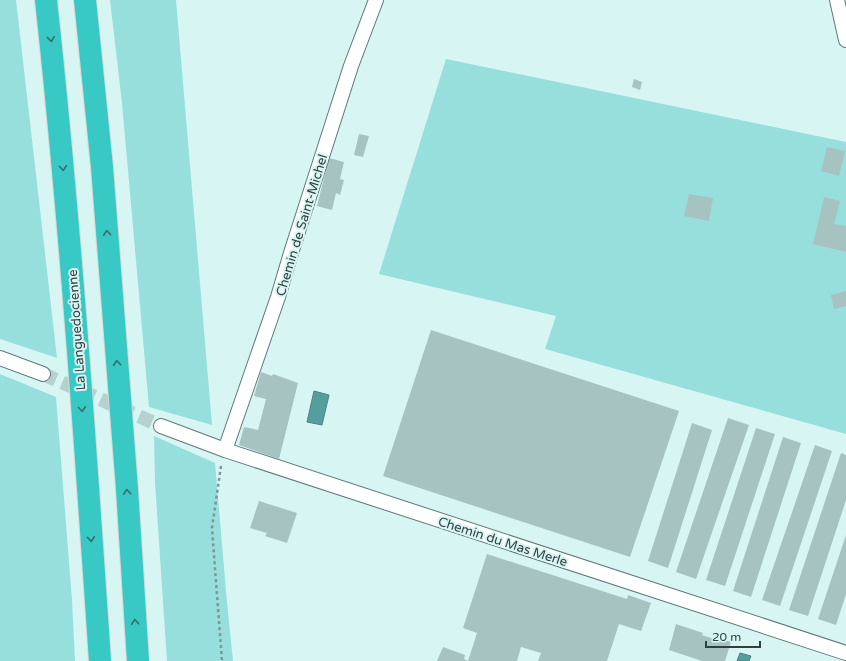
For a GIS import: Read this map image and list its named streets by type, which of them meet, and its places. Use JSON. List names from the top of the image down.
{
  "streets": {
    "highway": ["La Languedocienne"],
    "street": ["Chemin de Saint-Michel", "Chemin du Mas Merle"]
  },
  "crossings": [
    ["Chemin de Saint-Michel", "Chemin du Mas Merle"]
  ],
  "scale_bar": "20 m"
}
